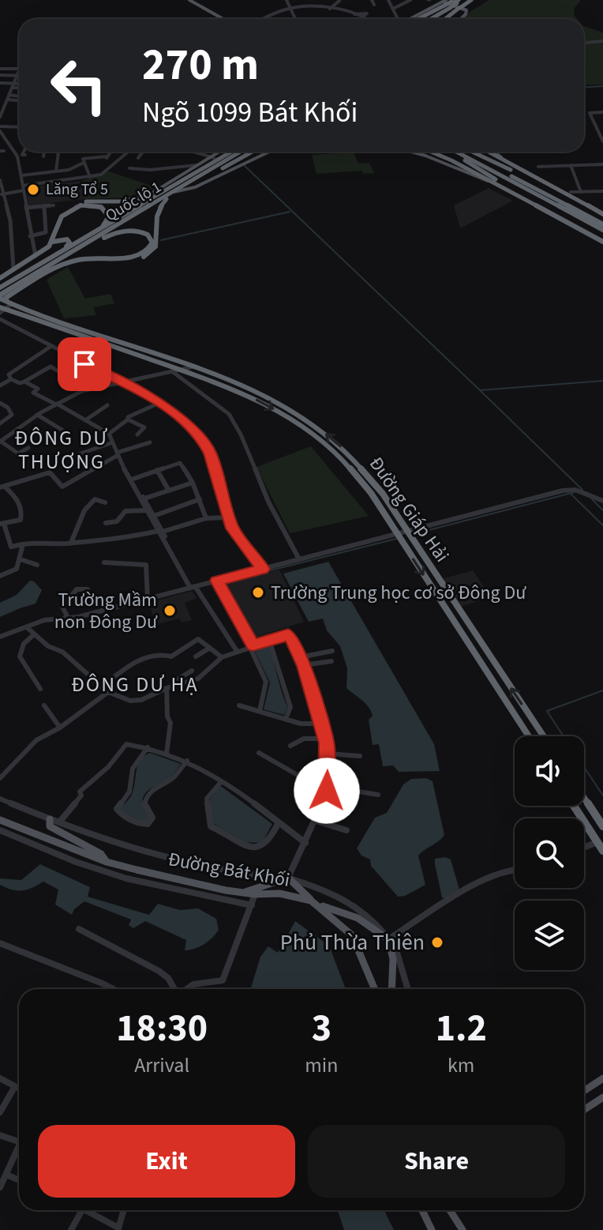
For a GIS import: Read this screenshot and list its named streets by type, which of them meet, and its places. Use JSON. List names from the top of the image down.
{
  "streets": {
    "highway": ["Quốc lộ 1", "Đường Giáp Hải"],
    "street": ["Đường Bát Khối"]
  },
  "crossings": [
    ["Quốc lộ 1", "Đường Giáp Hải"]
  ],
  "districts": ["ĐÔNG DƯ THƯỢNG", "ĐÔNG DƯ HẠ"],
  "places": [
    "Lăng Tổ 5",
    "Trường Trung học cơ sở Đông Dư",
    "Trường Mầm non Đông Dư",
    "Phủ Thừa Thiên"
  ],
  "page": {
    "turn": ["270 m", "Ngõ 1099 Bát Khối"],
    "eta": [
      "18:30",
      "Arrival",
      "3",
      "min",
      "1.2",
      "km"
    ],
    "buttons": ["Exit", "Share"]
  }
}
